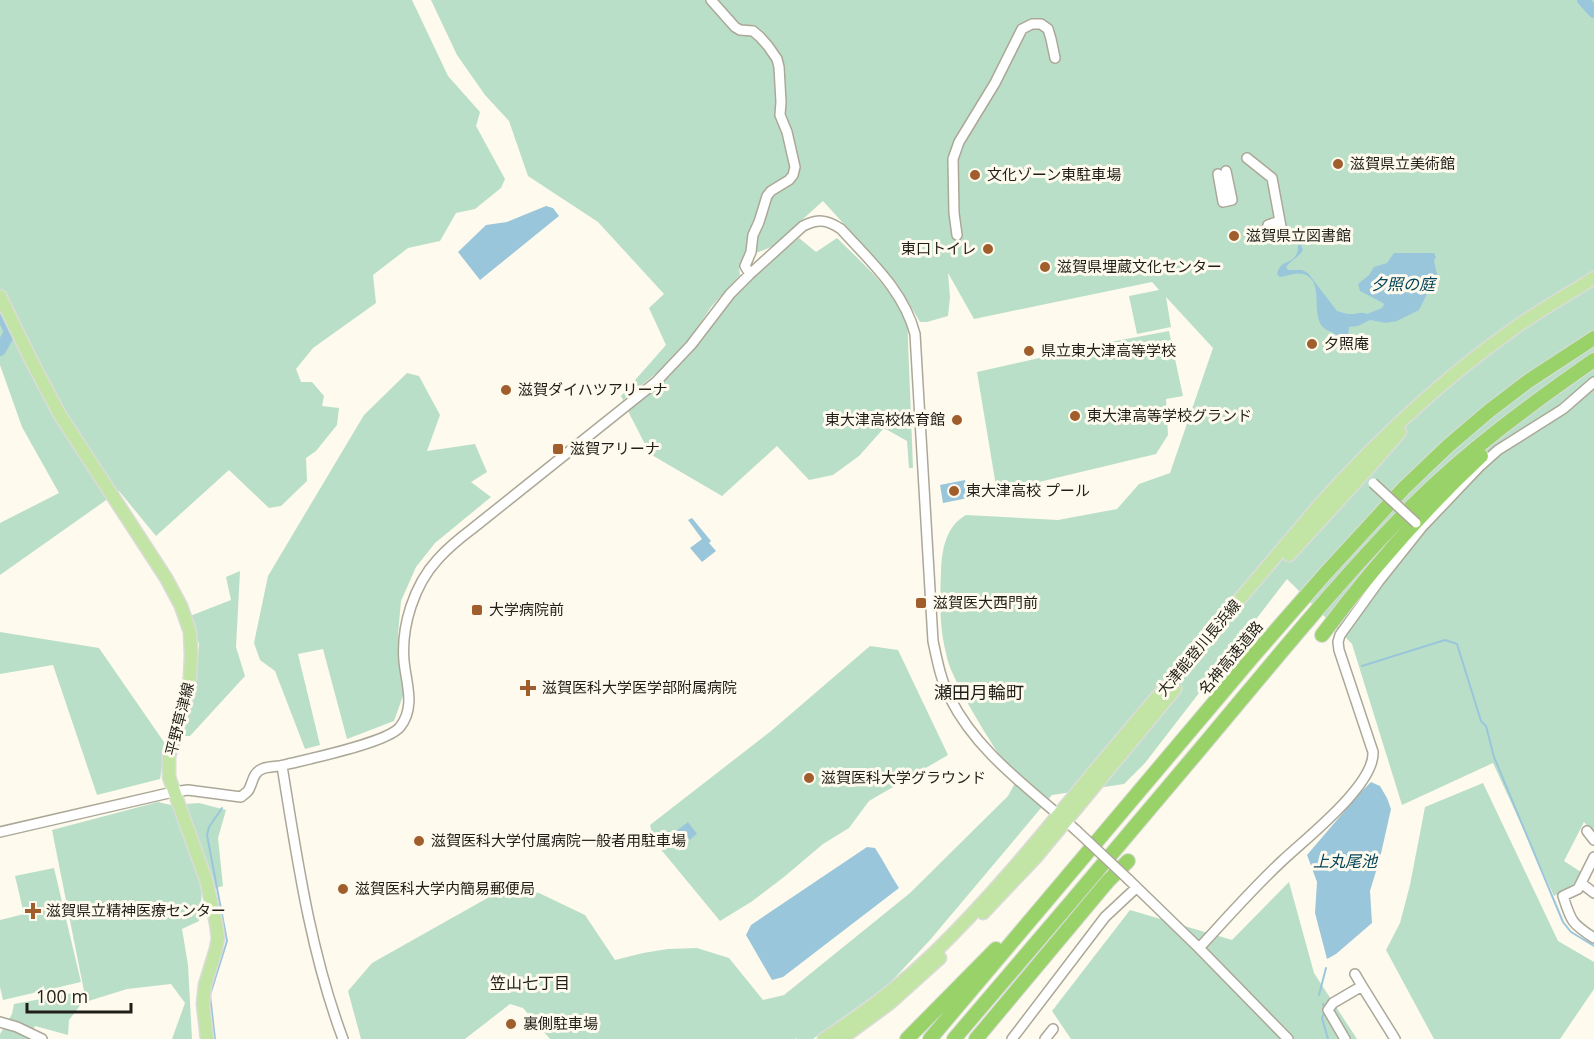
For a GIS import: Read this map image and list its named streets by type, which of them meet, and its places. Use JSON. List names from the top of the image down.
{
  "streets": {
    "highway": ["名神高速道路"],
    "main road": ["大津能登川長浜線", "平野草津線"]
  },
  "districts": ["瀬田月輪町", "笠山七丁目"],
  "water": ["夕照の庭", "上丸尾池"],
  "places": {
    "other": [
      "滋賀県立美術館",
      "文化ゾーン東駐車場",
      "滋賀県立図書館",
      "東口トイレ",
      "滋賀県埋蔵文化センター",
      "夕照庵",
      "県立東大津高等学校",
      "滋賀ダイハツアリーナ",
      "東大津高等学校グランド",
      "東大津高校体育館",
      "東大津高校 プール",
      "滋賀医科大学グラウンド",
      "滋賀医科大学付属病院一般者用駐車場",
      "滋賀医科大学内簡易郵便局",
      "裏側駐車場"
    ],
    "transit": ["滋賀アリーナ", "滋賀医大西門前", "大学病院前"],
    "health": ["滋賀医科大学医学部附属病院", "滋賀県立精神医療センター"]
  },
  "scale_bar": "100 m"
}
